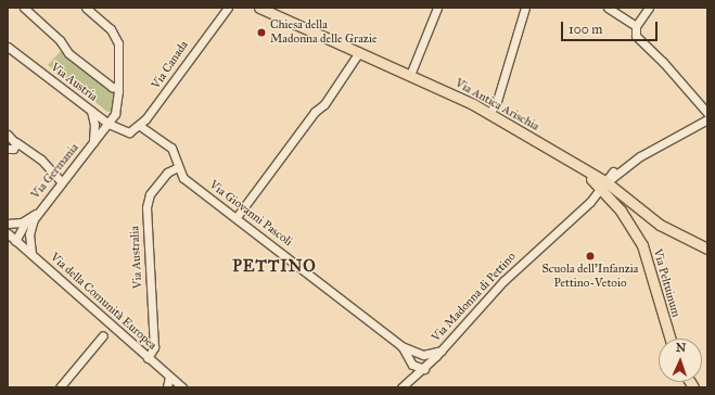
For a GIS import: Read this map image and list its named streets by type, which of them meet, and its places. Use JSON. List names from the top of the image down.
{
  "streets": {
    "main road": ["Via Antica Arischia", "Via Peltuinum"],
    "street": [
      "Via Canada",
      "Via Austria",
      "Via Germania",
      "Via Giovanni Pascoli",
      "Via Australia",
      "Via Madonna di Pettino",
      "Via della Comunità Europea"
    ]
  },
  "crossings": [
    ["Via Canada", "Via Austria"],
    ["Via Canada", "Via Giovanni Pascoli"],
    ["Via Austria", "Via Germania"],
    ["Via Antica Arischia", "Via Peltuinum"],
    ["Via Germania", "Via della Comunità Europea"],
    ["Via Giovanni Pascoli", "Via Australia"],
    ["Via Giovanni Pascoli", "Via Madonna di Pettino"],
    ["Via Australia", "Via della Comunità Europea"],
    ["Via Peltuinum", "Via Madonna di Pettino"]
  ],
  "districts": ["PETTINO"],
  "places": ["Chiesa della Madonna delle Grazie", "Scuola dell'Infanzia Pettino-Vetoio"],
  "scale_bar": "100 m",
  "north": "top"
}
